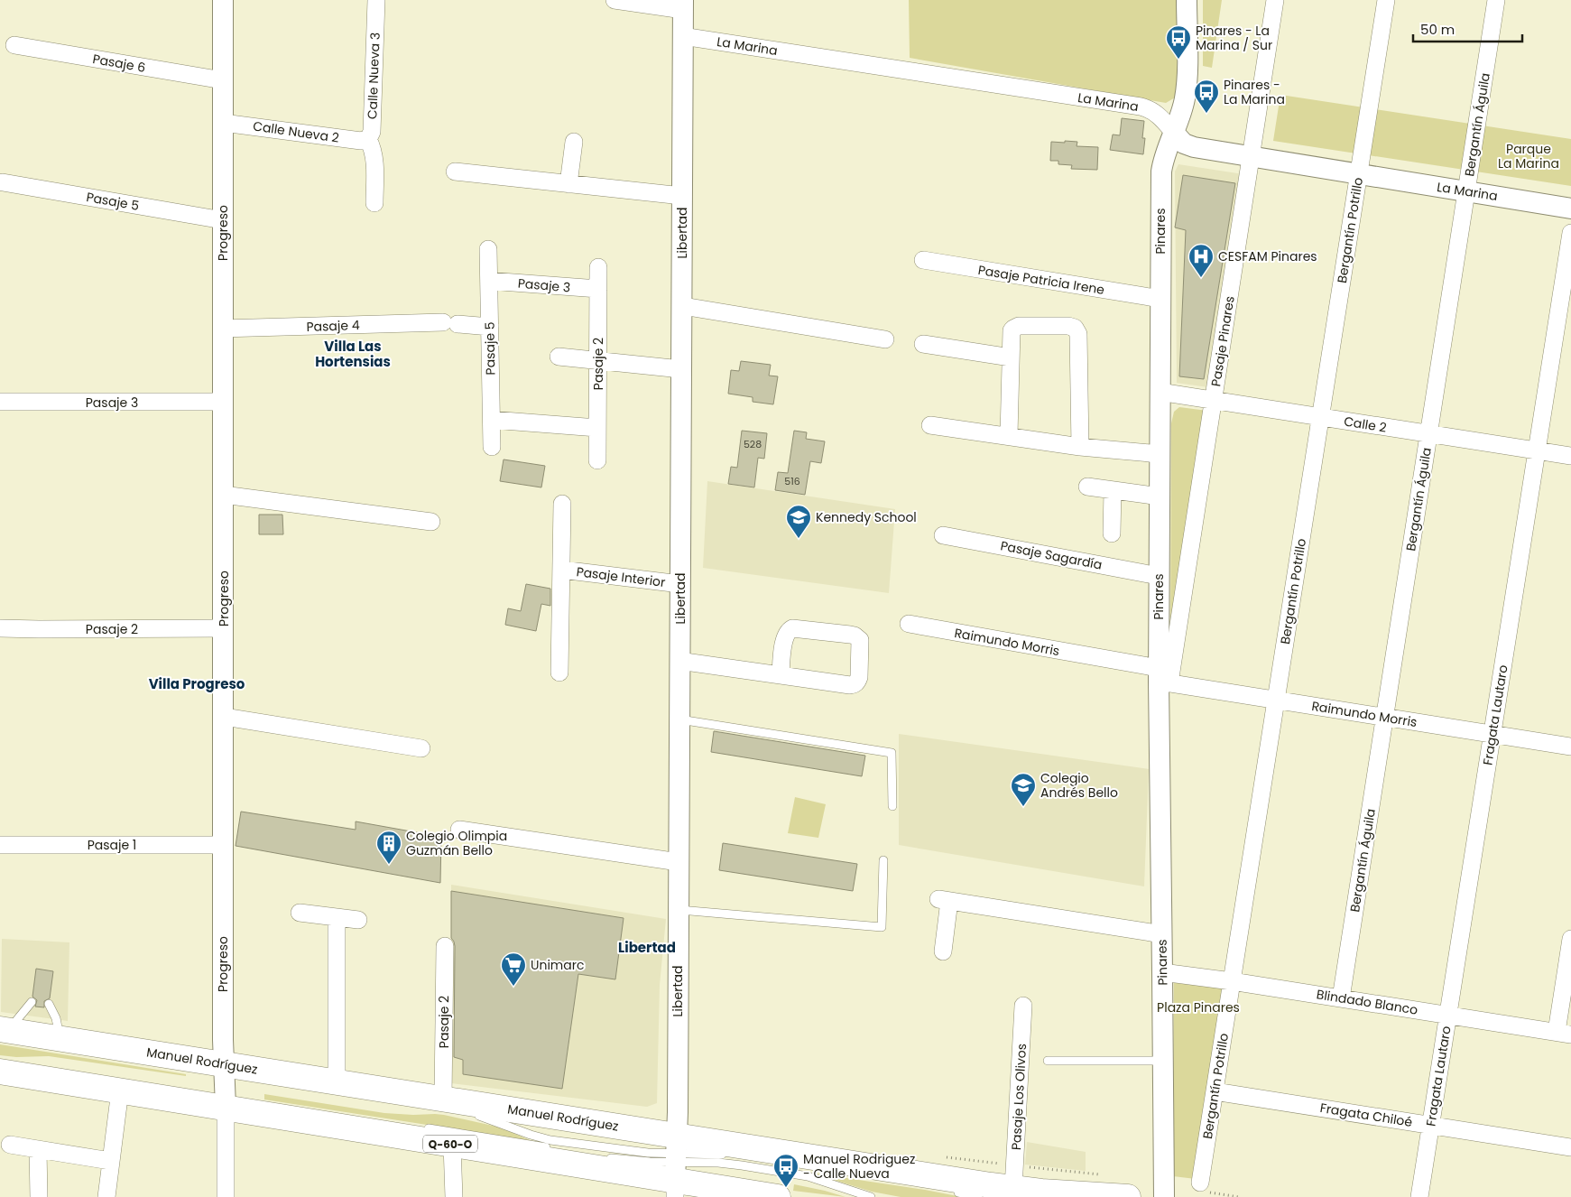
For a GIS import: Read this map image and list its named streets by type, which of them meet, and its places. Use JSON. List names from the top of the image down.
{
  "streets": {
    "main road": ["Manuel Rodríguez", "Q-60-O"],
    "street": [
      "La Marina",
      "Pasaje 6",
      "Calle Nueva 3",
      "Bergantín Águila",
      "Calle Nueva 2",
      "Pasaje 5",
      "Bergantín Potrillo",
      "Pinares",
      "Progreso",
      "Libertad",
      "Pasaje Patricia Irene",
      "Pasaje 3",
      "Pasaje 4",
      "Pasaje Pinares",
      "Pasaje 2",
      "Calle 2",
      "Pasaje Sagardía",
      "Pasaje Interior",
      "Raimundo Morris",
      "Fragata Lautaro",
      "Pasaje 1",
      "Blindado Blanco",
      "Pasaje Los Olivos",
      "Fragata Chiloé"
    ]
  },
  "crossings": [
    ["La Marina", "Bergantín Águila"],
    ["La Marina", "Bergantín Potrillo"],
    ["La Marina", "Pinares"],
    ["La Marina", "Libertad"],
    ["La Marina", "Pasaje Pinares"],
    ["Pasaje 6", "Progreso"],
    ["Calle Nueva 3", "Calle Nueva 2"],
    ["Bergantín Águila", "Calle 2"],
    ["Bergantín Águila", "Raimundo Morris"],
    ["Bergantín Águila", "Blindado Blanco"],
    ["Calle Nueva 2", "Progreso"],
    ["Pasaje 5", "Progreso"],
    ["Pasaje 5", "Pasaje 3"],
    ["Pasaje 5", "Pasaje 4"],
    ["Bergantín Potrillo", "Calle 2"],
    ["Bergantín Potrillo", "Raimundo Morris"],
    ["Bergantín Potrillo", "Blindado Blanco"],
    ["Bergantín Potrillo", "Fragata Chiloé"],
    ["Pinares", "Pasaje Patricia Irene"],
    ["Pinares", "Pasaje Pinares"],
    ["Pinares", "Calle 2"],
    ["Pinares", "Pasaje Sagardía"],
    ["Pinares", "Raimundo Morris"],
    ["Pinares", "Blindado Blanco"],
    ["Progreso", "Pasaje 3"],
    ["Progreso", "Pasaje 4"],
    ["Progreso", "Pasaje 2"],
    ["Progreso", "Pasaje 1"],
    ["Progreso", "Manuel Rodríguez"],
    ["Libertad", "Pasaje Interior"],
    ["Libertad", "Manuel Rodríguez"],
    ["Pasaje 3", "Pasaje 2"],
    ["Pasaje Pinares", "Calle 2"],
    ["Pasaje Pinares", "Raimundo Morris"],
    ["Pasaje 2", "Manuel Rodríguez"],
    ["Calle 2", "Fragata Lautaro"],
    ["Raimundo Morris", "Fragata Lautaro"],
    ["Fragata Lautaro", "Blindado Blanco"],
    ["Fragata Lautaro", "Fragata Chiloé"],
    ["Manuel Rodríguez", "Pasaje Los Olivos"]
  ],
  "districts": ["Villa Las Hortensias", "Villa Progreso", "Libertad"],
  "parks": ["Parque La Marina", "Plaza Pinares"],
  "places": {
    "bus stop": ["Pinares - La Marina / Sur", "Pinares - La Marina", "Manuel Rodriguez - Calle Nueva"],
    "hospital": ["CESFAM Pinares"],
    "school or university": ["Kennedy School", "Colegio Andrés Bello"],
    "building": ["Colegio Olimpia Guzmán Bello"],
    "supermarket": ["Unimarc"]
  },
  "house_numbers": ["528", "516"],
  "scale_bar": "50 m"
}
